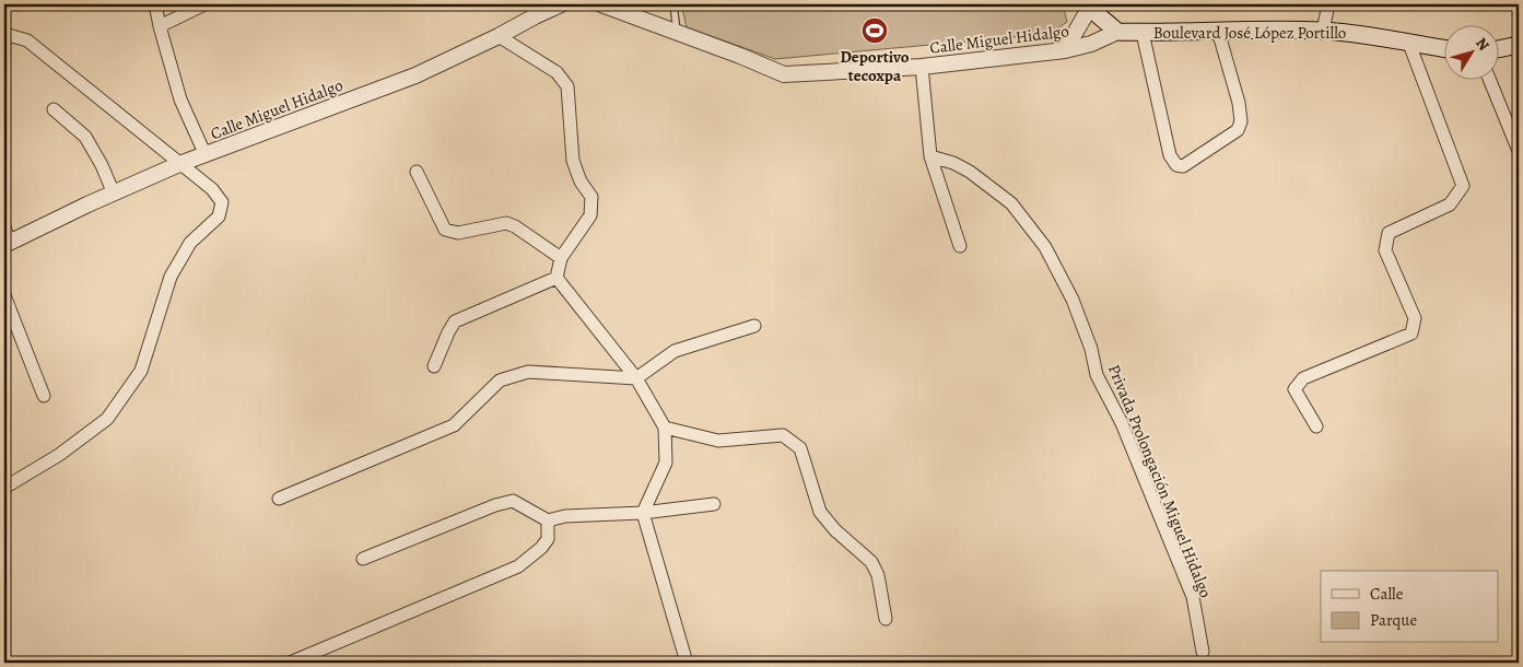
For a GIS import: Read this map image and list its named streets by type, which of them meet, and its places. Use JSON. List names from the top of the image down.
{
  "streets": {
    "main road": ["Boulevard José López Portillo"],
    "street": ["Calle Miguel Hidalgo", "Privada Prolongación Miguel Hidalgo"]
  },
  "crossings": [
    ["Boulevard José López Portillo", "Calle Miguel Hidalgo"]
  ],
  "places": {
    "sports": ["Deportivo tecoxpa"]
  },
  "legend": ["Calle", "Parque"],
  "north": "top right"
}
